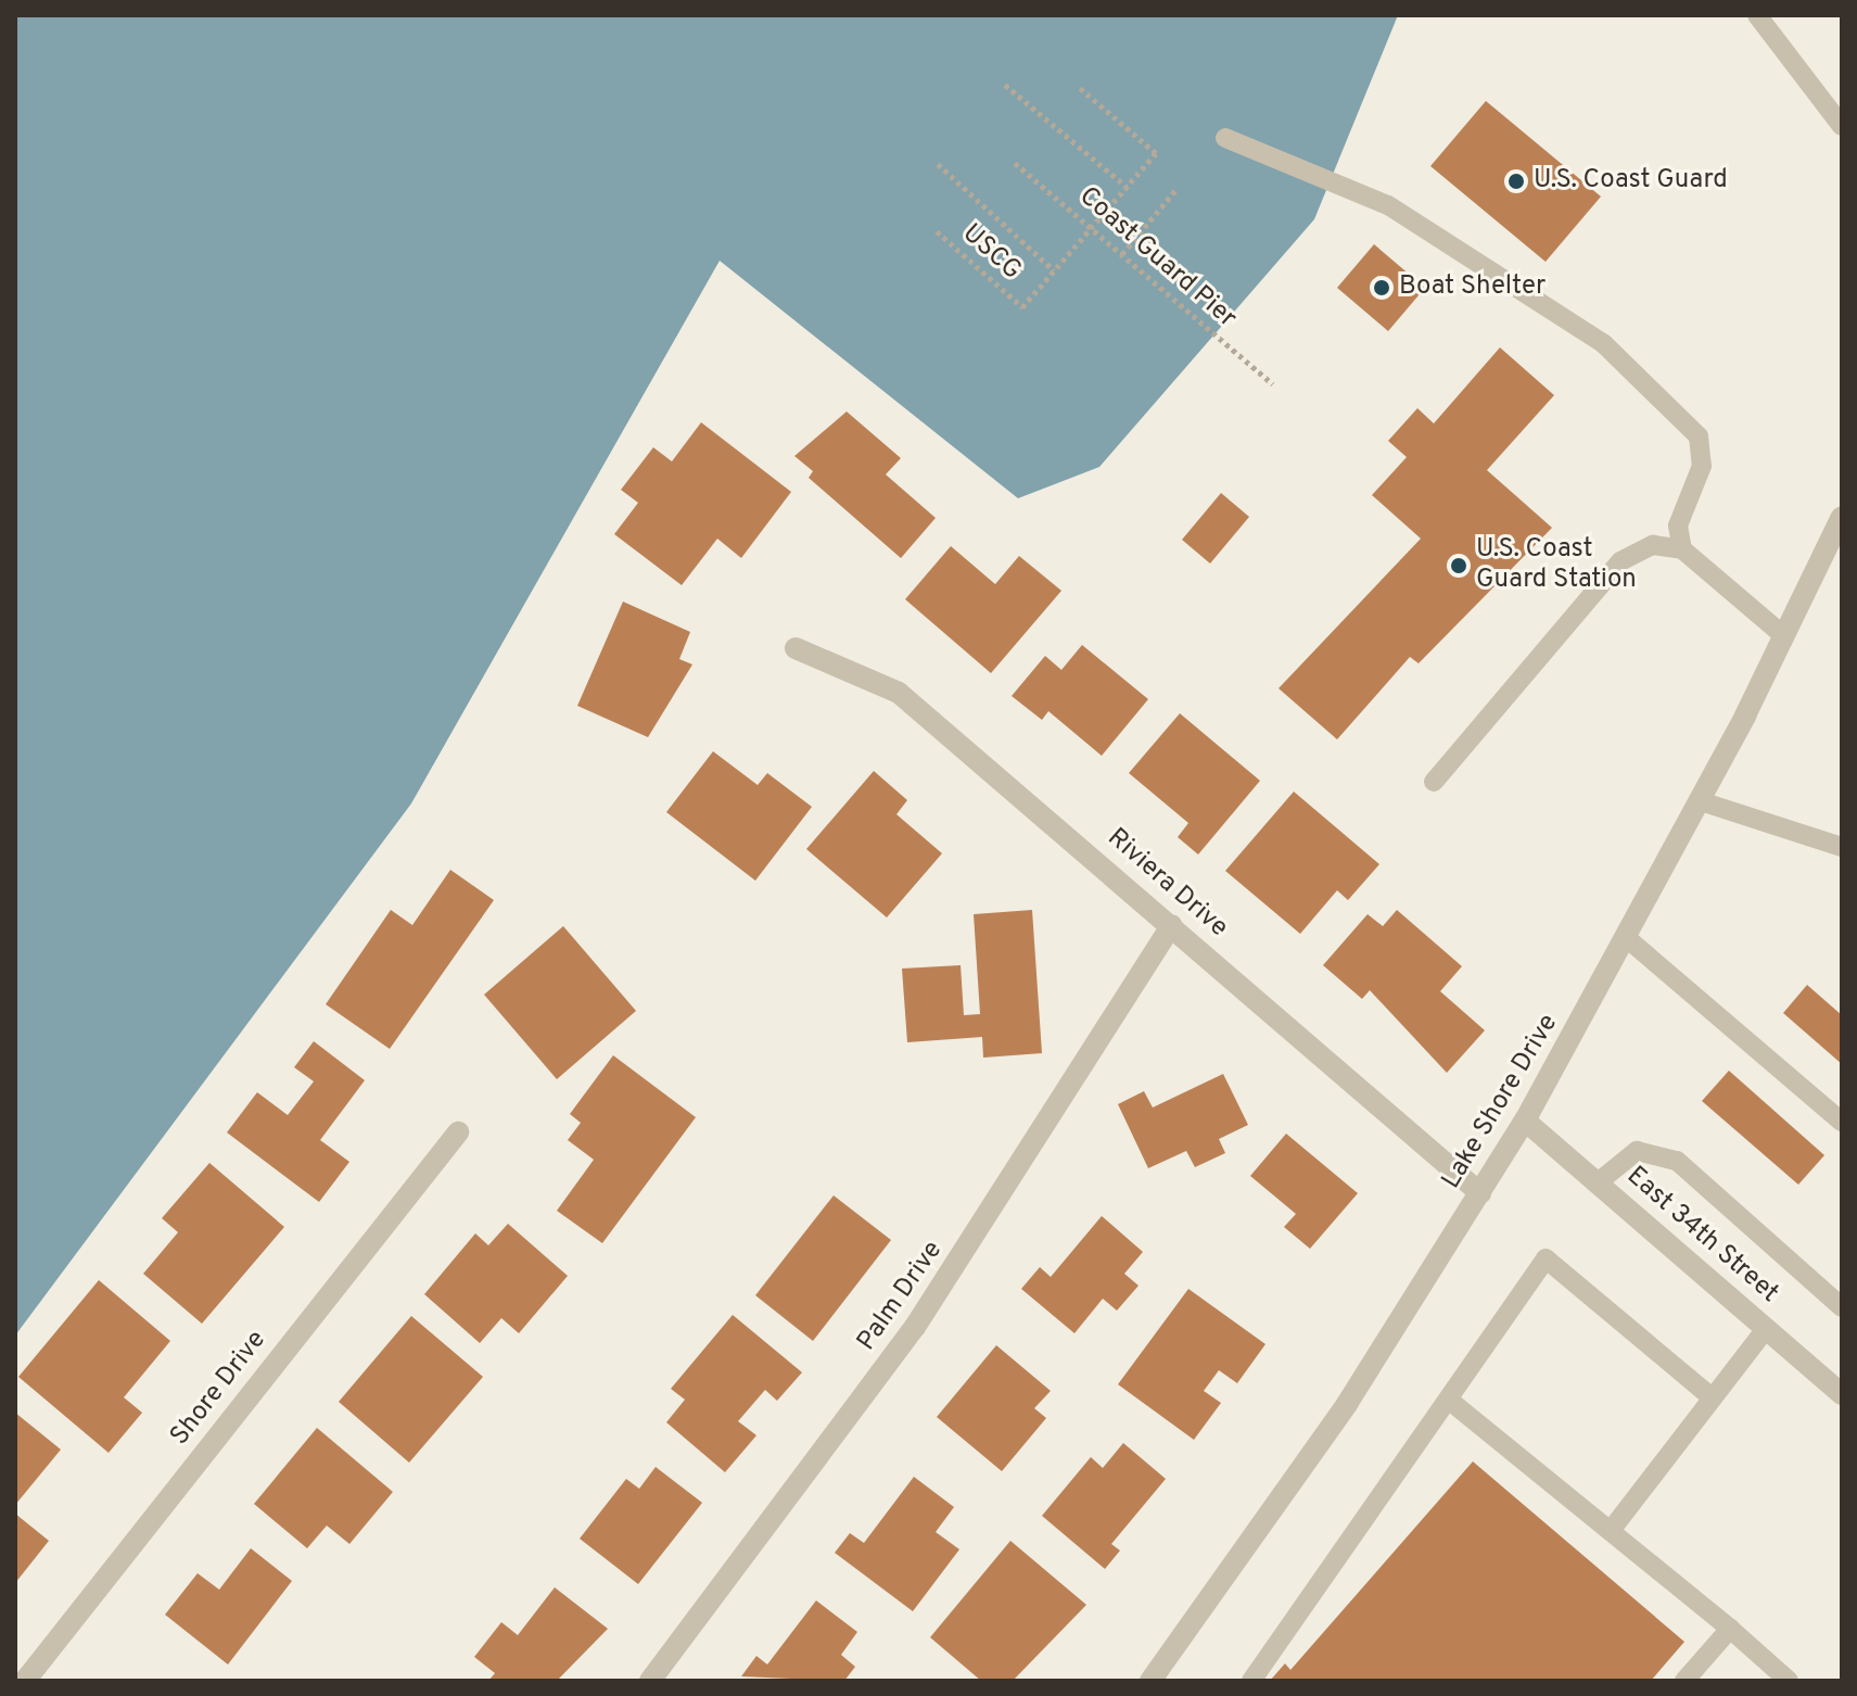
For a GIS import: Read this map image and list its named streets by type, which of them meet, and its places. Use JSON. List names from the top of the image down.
{
  "streets": {
    "street": [
      "Riviera Drive",
      "Lake Shore Drive",
      "East 34th Street",
      "Palm Drive",
      "Shore Drive"
    ],
    "path": ["USCG", "Coast Guard Pier"]
  },
  "crossings": [
    ["USCG", "Coast Guard Pier"],
    ["Riviera Drive", "Lake Shore Drive"],
    ["Riviera Drive", "Palm Drive"],
    ["Lake Shore Drive", "East 34th Street"]
  ],
  "places": ["U.S. Coast Guard", "Boat Shelter", "U.S. Coast Guard Station"]
}
